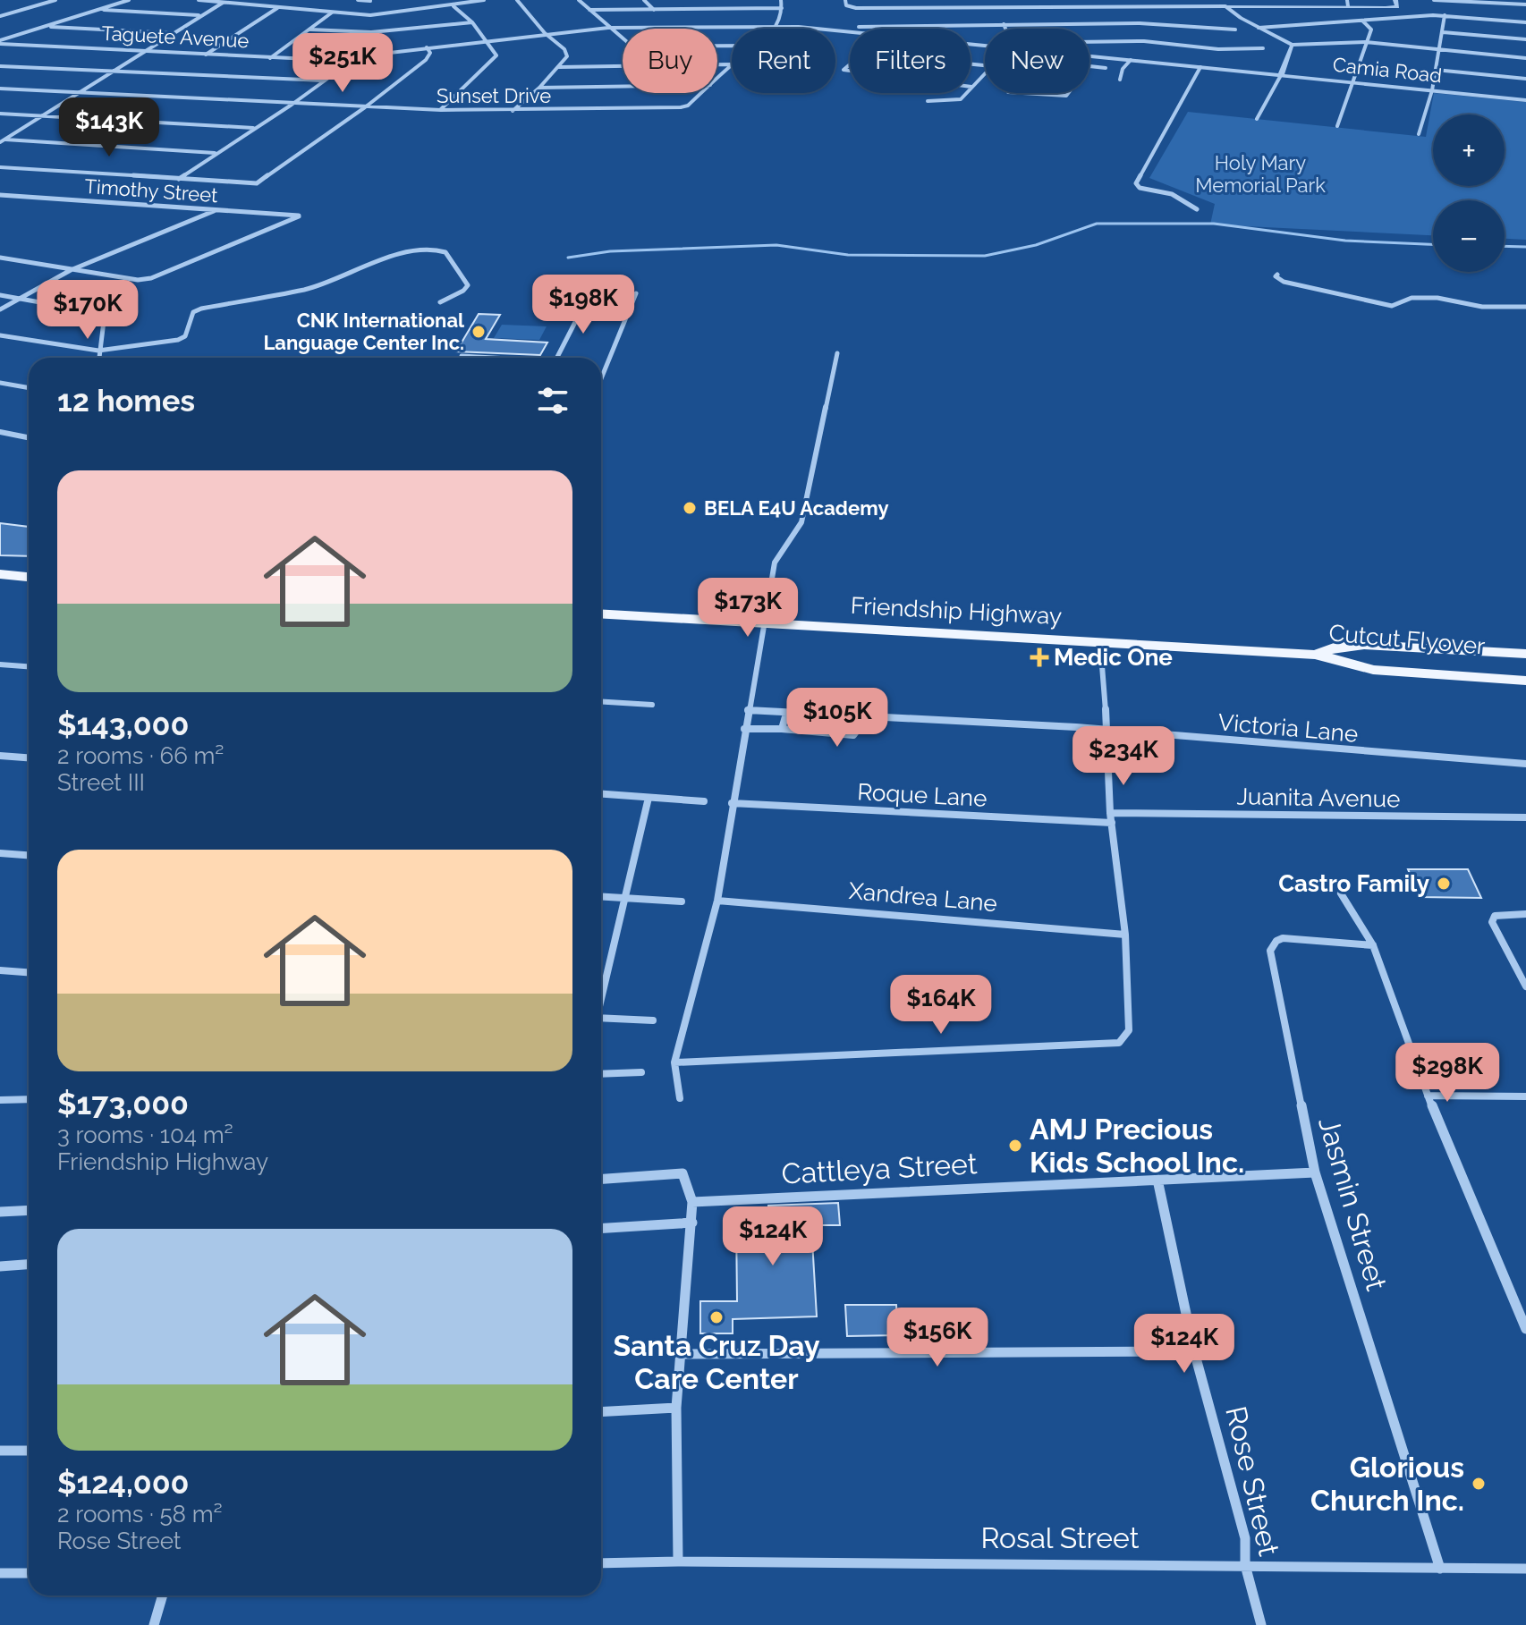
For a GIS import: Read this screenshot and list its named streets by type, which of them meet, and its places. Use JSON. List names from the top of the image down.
{
  "streets": {
    "main road": ["Friendship Highway", "Cutcut Flyover"],
    "street": [
      "Taguete Avenue",
      "Camia Road",
      "Sunset Drive",
      "Timothy Street",
      "Victoria Lane",
      "Roque Lane",
      "Juanita Avenue",
      "Xandrea Lane",
      "Cattleya Street",
      "Jasmin Street",
      "Rose Street",
      "Rosal Street"
    ]
  },
  "crossings": [
    ["Taguete Avenue", "Camia Road"],
    ["Friendship Highway", "Cutcut Flyover"],
    ["Cattleya Street", "Jasmin Street"],
    ["Cattleya Street", "Rose Street"],
    ["Jasmin Street", "Rosal Street"],
    ["Rose Street", "Rosal Street"]
  ],
  "parks": ["Holy Mary Memorial Park"],
  "places": {
    "other": [
      "CNK International Language Center Inc.",
      "BELA E4U Academy",
      "Castro Family",
      "AMJ Precious Kids School Inc.",
      "Santa Cruz Day Care Center",
      "Glorious Church Inc."
    ],
    "health": ["Medic One"]
  },
  "page": {
    "chip": [
      "Buy",
      "Rent",
      "Filters",
      "New"
    ],
    "price": [
      "$251K",
      "$143K",
      "$198K",
      "$170K",
      "$173K",
      "$105K",
      "$234K",
      "$164K",
      "$298K",
      "$124K",
      "$156K",
      "$124K"
    ],
    "map_buttons": ["+", "−"],
    "heading": "12 homes",
    "list": [
      {
        "name": "$143,000",
        "note": "2 rooms · 66 m² · Street III"
      },
      {
        "name": "$173,000",
        "note": "3 rooms · 104 m² · Friendship Highway"
      },
      {
        "name": "$124,000",
        "note": "2 rooms · 58 m² · Rose Street"
      }
    ]
  }
}
